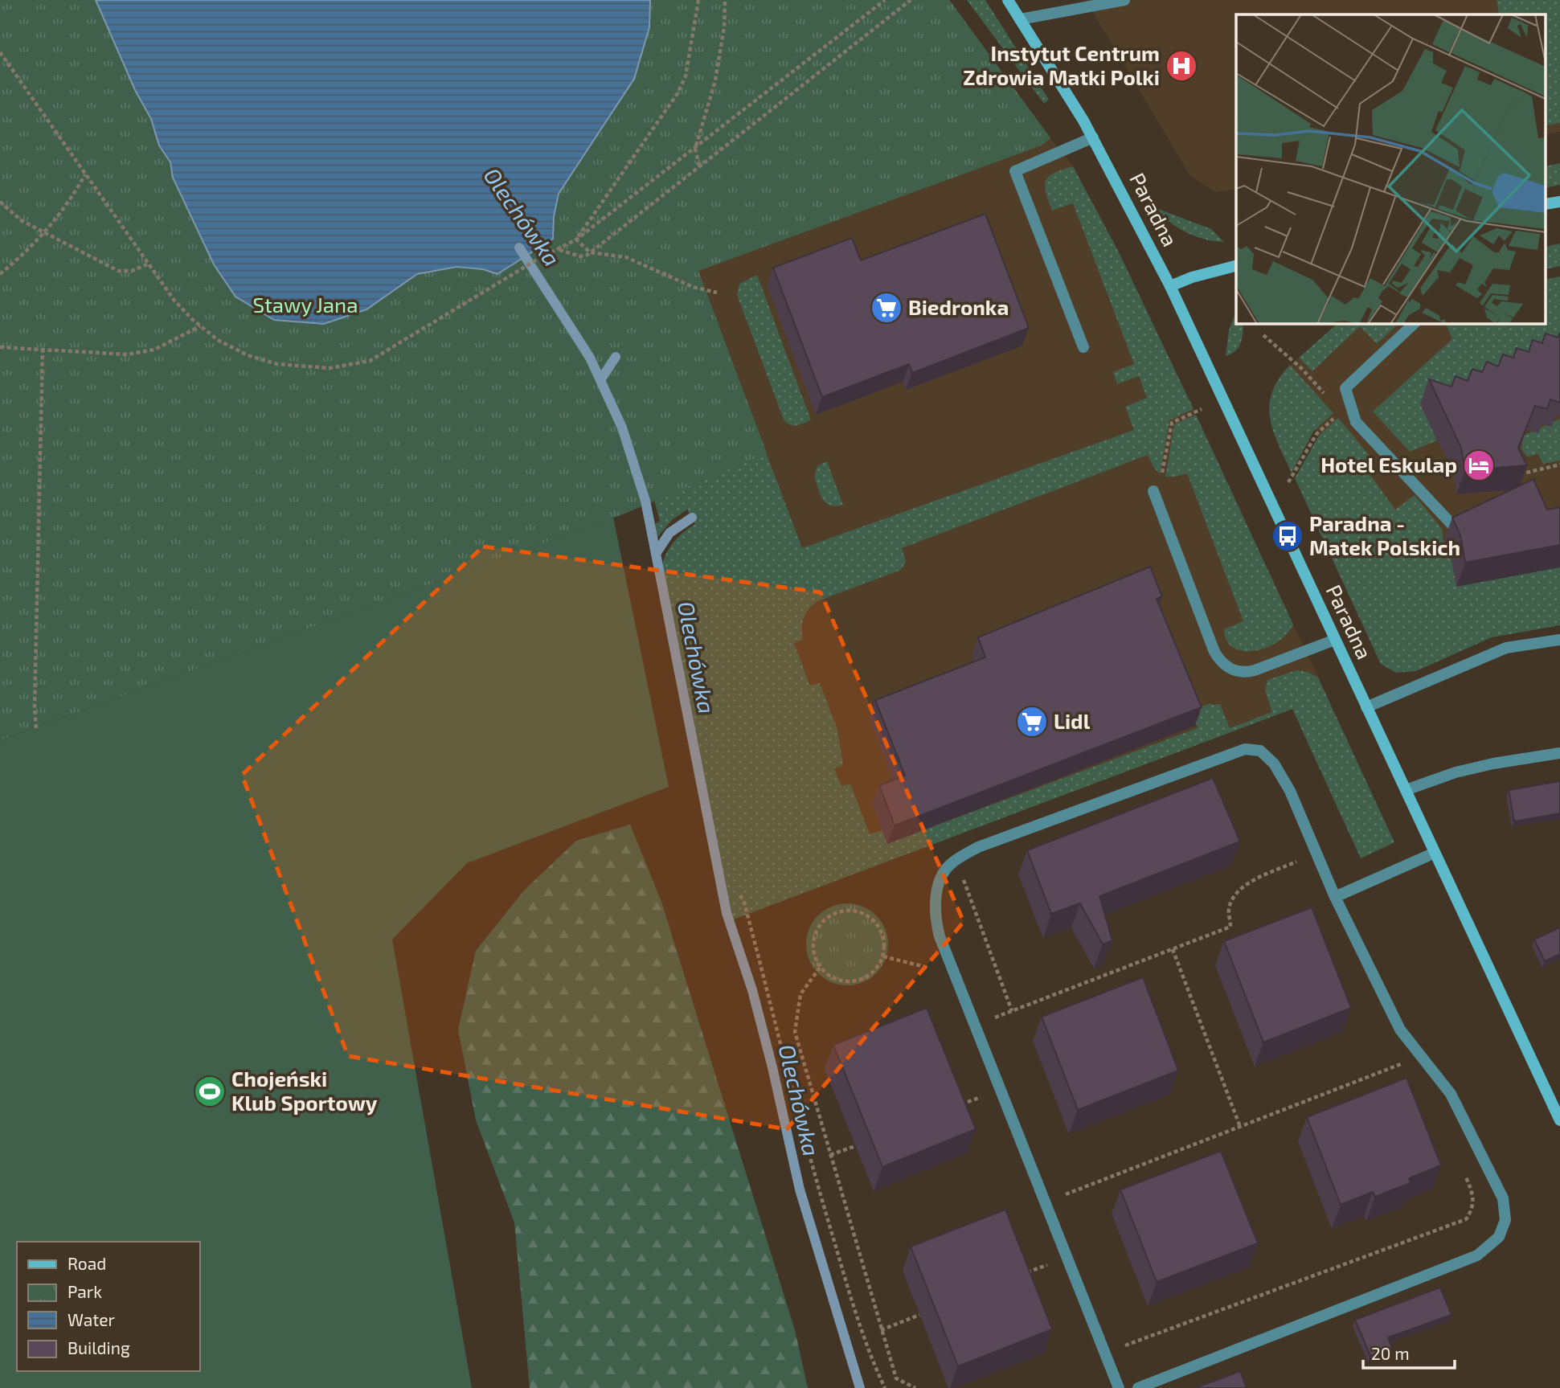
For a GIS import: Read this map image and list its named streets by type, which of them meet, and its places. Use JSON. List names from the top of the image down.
{
  "streets": {
    "street": ["Paradna"]
  },
  "water": ["Olechówka"],
  "parks": ["Stawy Jana"],
  "places": {
    "hospital": ["Instytut Centrum Zdrowia Matki Polki"],
    "supermarket": ["Biedronka", "Lidl"],
    "hotel": ["Hotel Eskulap"],
    "bus stop": ["Paradna - Matek Polskich"],
    "sports": ["Chojeński Klub Sportowy"]
  },
  "legend": [
    "Road",
    "Park",
    "Water",
    "Building"
  ],
  "scale_bar": "20 m"
}
